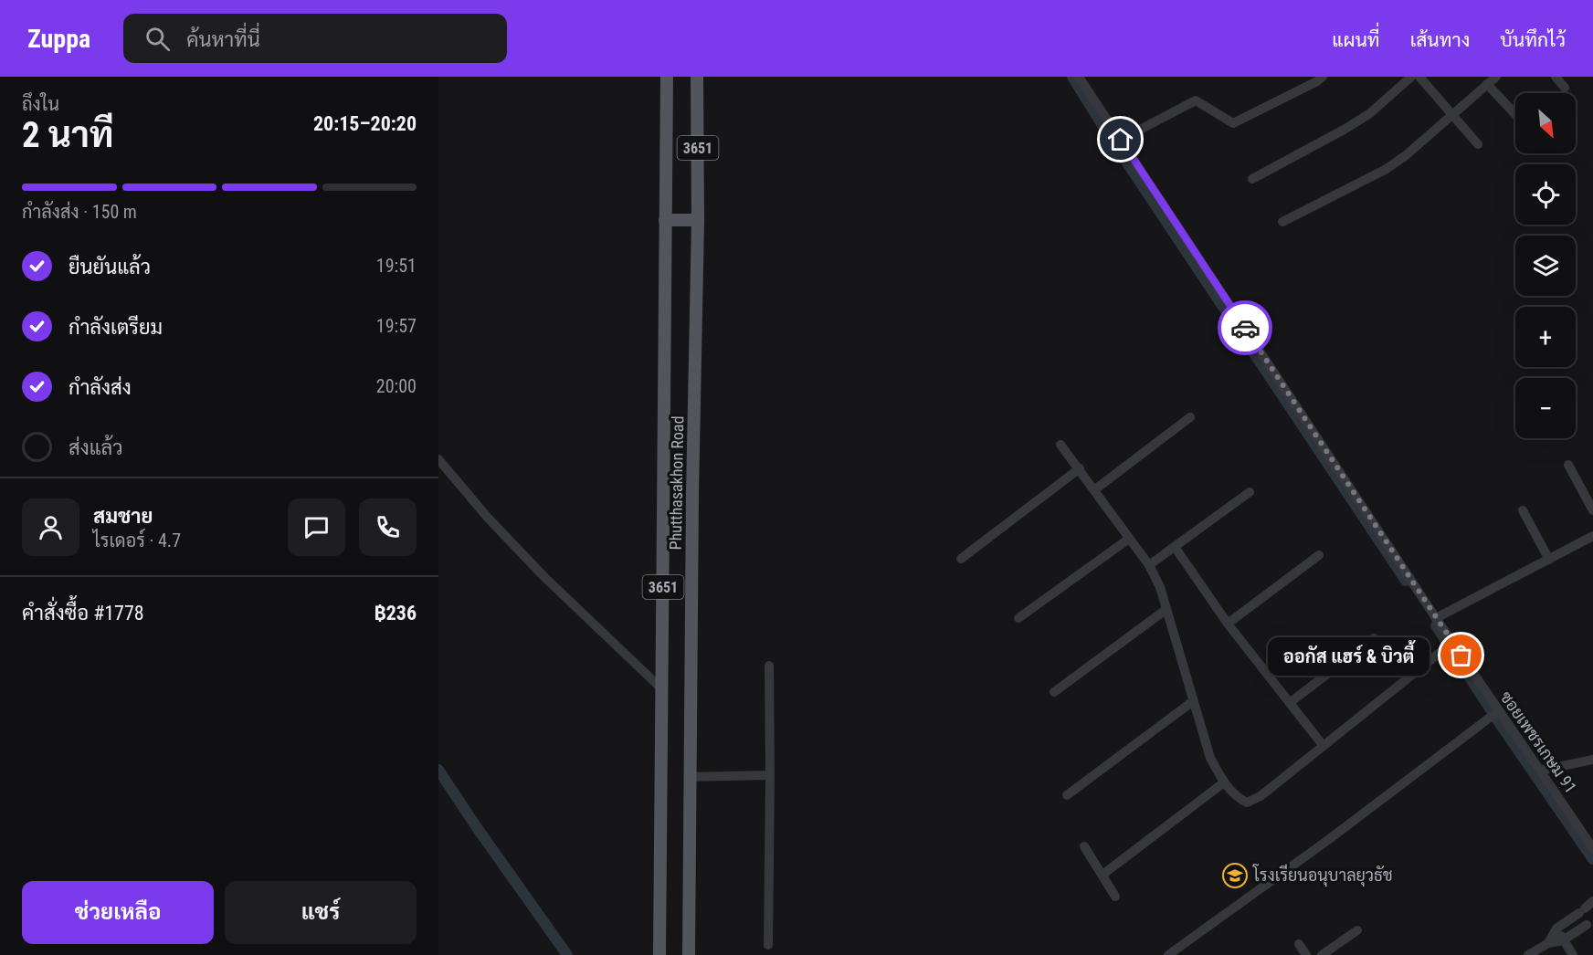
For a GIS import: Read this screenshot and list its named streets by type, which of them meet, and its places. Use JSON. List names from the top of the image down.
{
  "streets": {
    "main road": ["3651", "Phutthasakhon Road"],
    "street": ["ซอยเพชรเกษม 91"]
  },
  "places": {
    "other": ["ออกัส แฮร์ & บิวตี้"],
    "school or university": ["โรงเรียนอนุบาลยุวธัช"]
  },
  "north": "bottom right",
  "page": {
    "header": "Zuppa",
    "search": "ค้นหาที่นี่",
    "nav": ["แผนที่", "เส้นทาง", "บันทึกไว้"],
    "heading": ["2 นาที", "ถึงใน", "20:15–20:20"],
    "panel": [
      "สมชาย",
      "ไรเดอร์ · 4.7",
      "คำสั่งซื้อ #1778",
      "฿236"
    ],
    "map_buttons": ["+", "−"],
    "bar": "กำลังส่ง · 150 m",
    "list": [
      ["ยืนยันแล้ว", "19:51"],
      ["กำลังเตรียม", "19:57"],
      ["กำลังส่ง", "20:00"],
      "ส่งแล้ว"
    ],
    "bubble": "ออกัส แฮร์ & บิวตี้",
    "buttons": ["ช่วยเหลือ", "แชร์"]
  }
}
